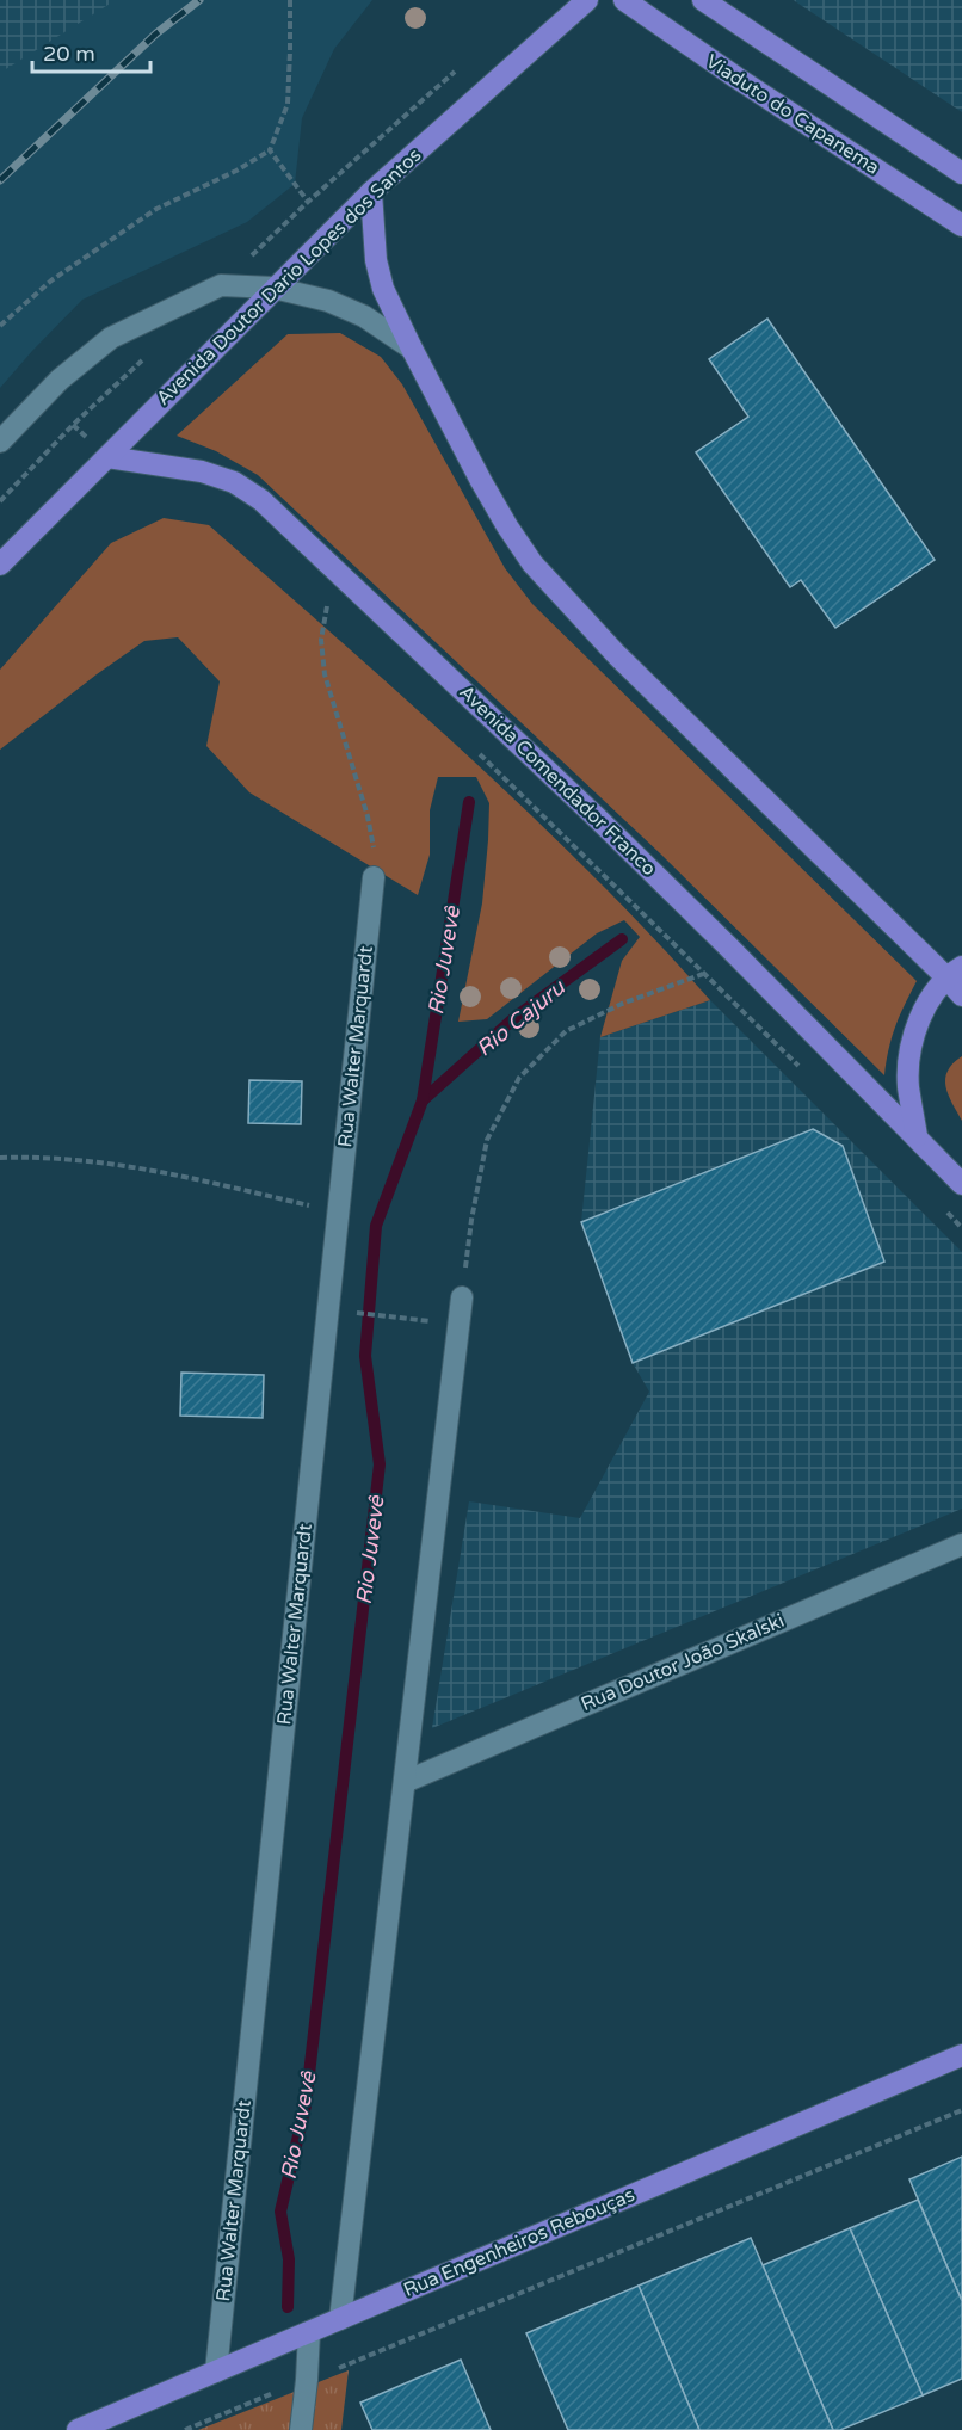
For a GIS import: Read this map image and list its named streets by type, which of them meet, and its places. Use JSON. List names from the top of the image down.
{
  "streets": {
    "main road": [
      "Viaduto do Capanema",
      "Avenida Doutor Dario Lopes dos Santos",
      "Avenida Comendador Franco",
      "Rua Engenheiros Rebouças"
    ],
    "street": ["Rua Walter Marquardt", "Rua Doutor João Skalski"]
  },
  "crossings": [
    ["Avenida Doutor Dario Lopes dos Santos", "Avenida Comendador Franco"],
    ["Rua Walter Marquardt", "Rua Engenheiros Rebouças"]
  ],
  "water": ["Rio Juvevê", "Rio Cajuru"],
  "scale_bar": "20 m"
}
